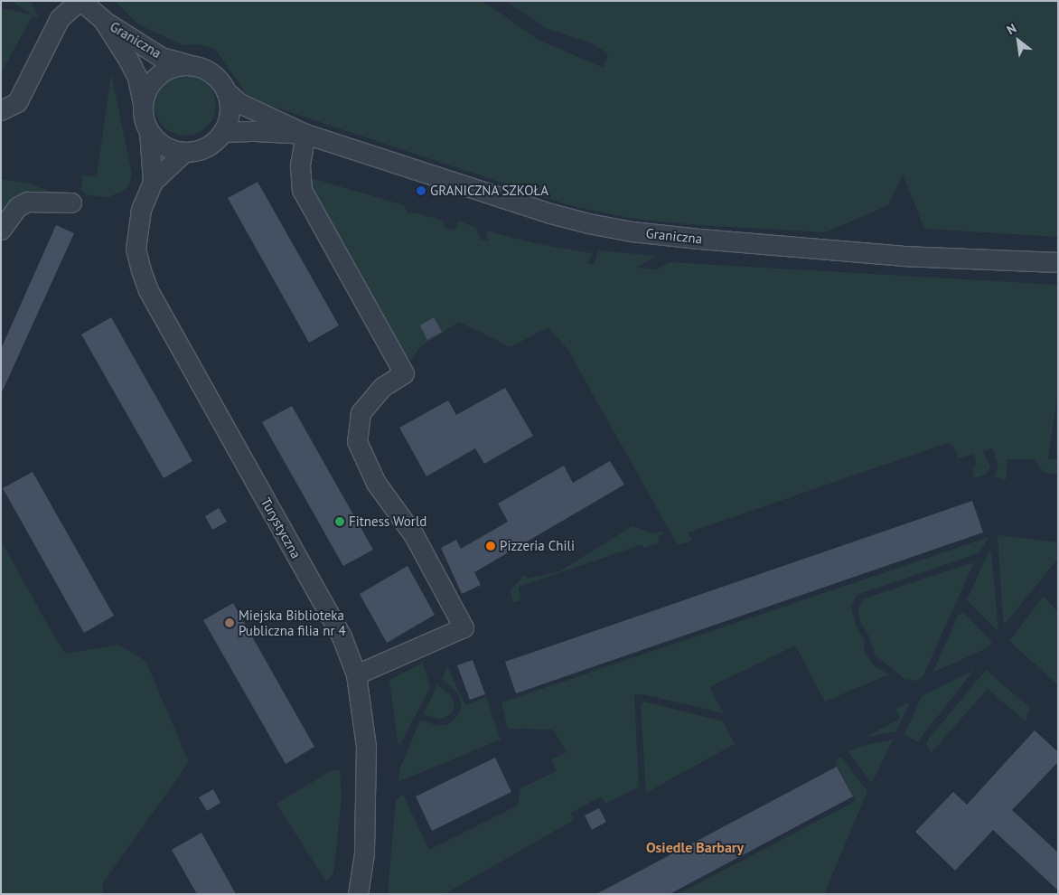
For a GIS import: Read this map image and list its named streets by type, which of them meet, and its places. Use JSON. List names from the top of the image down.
{
  "streets": {
    "street": ["Graniczna", "Turystyczna"]
  },
  "crossings": [
    ["Graniczna", "Turystyczna"]
  ],
  "districts": ["Osiedle Barbary"],
  "places": [
    "GRANICZNA SZKOŁA",
    "Fitness World",
    "Pizzeria Chili",
    "Miejska Biblioteka Publiczna filia nr 4"
  ],
  "north": "top left"
}
